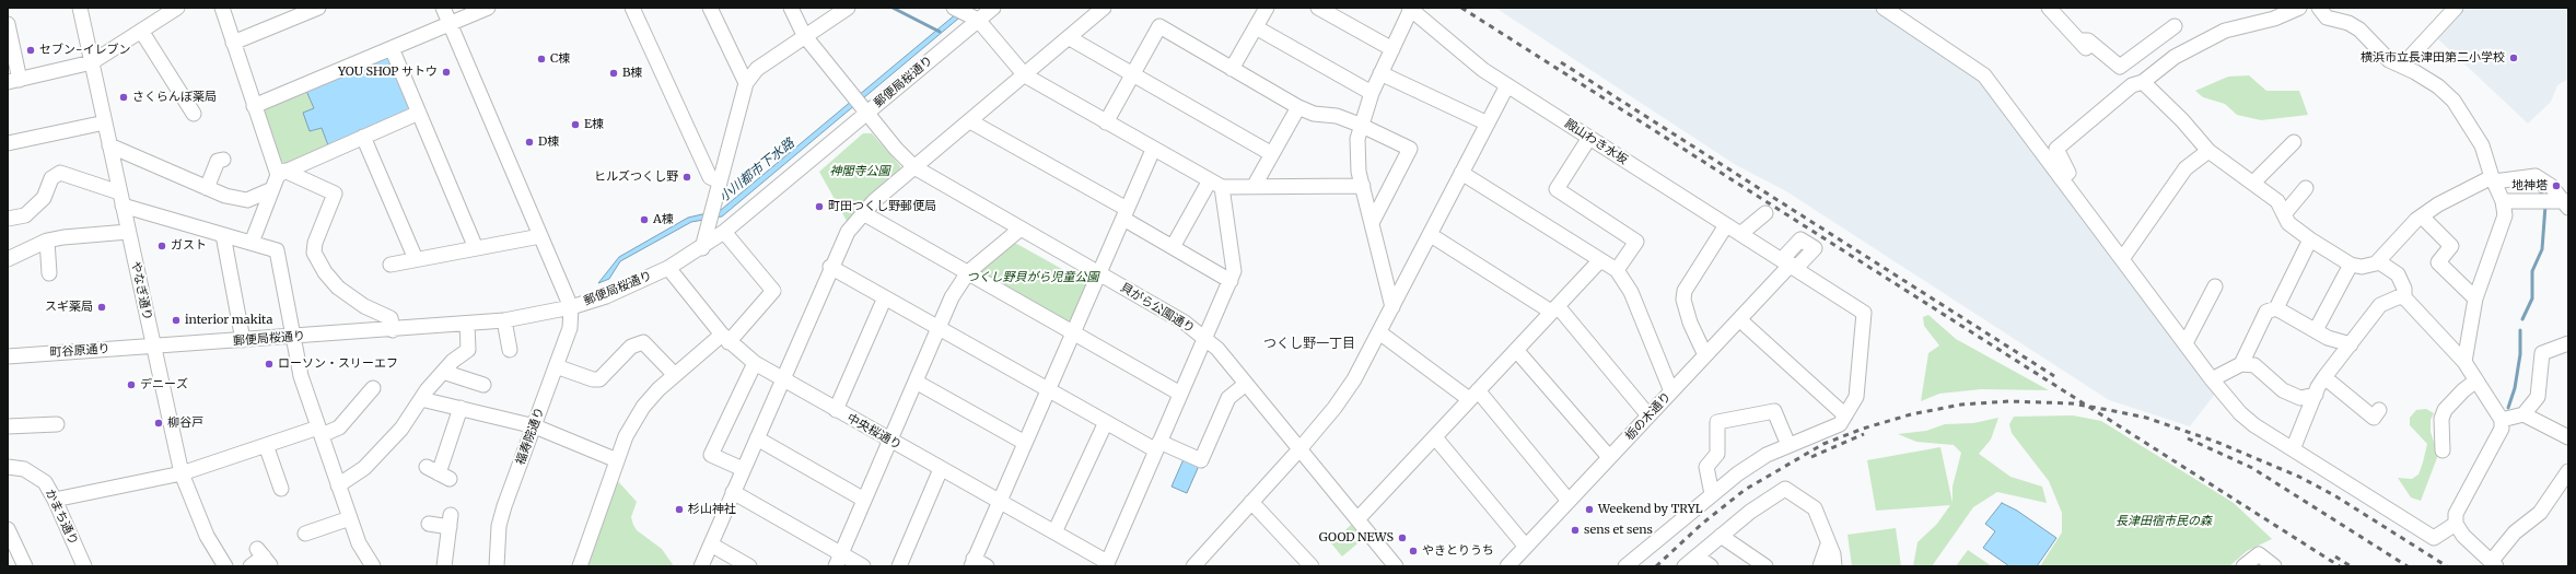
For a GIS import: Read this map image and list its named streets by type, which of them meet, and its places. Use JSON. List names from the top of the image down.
{
  "streets": {
    "street": [
      "郵便局桜通り",
      "殿山わき水坂",
      "やなぎ通り",
      "貝がら公園通り",
      "町谷原通り",
      "栃の木通り",
      "中央桜通り",
      "福寿院通り",
      "かまち通り"
    ]
  },
  "crossings": [
    ["郵便局桜通り", "やなぎ通り"],
    ["郵便局桜通り", "貝がら公園通り"],
    ["郵便局桜通り", "町谷原通り"],
    ["郵便局桜通り", "中央桜通り"],
    ["郵便局桜通り", "福寿院通り"],
    ["殿山わき水坂", "栃の木通り"],
    ["やなぎ通り", "町谷原通り"]
  ],
  "districts": ["つくし野一丁目"],
  "water": ["小川都市下水路"],
  "parks": ["神閣寺公園", "つくし野貝がら児童公園", "長津田宿市民の森"],
  "places": [
    "セブン-イレブン",
    "横浜市立長津田第二小学校",
    "C棟",
    "YOU SHOP サトウ",
    "B棟",
    "さくらんぼ薬局",
    "E棟",
    "D棟",
    "ヒルズつくし野",
    "地神塔",
    "町田つくし野郵便局",
    "A棟",
    "ガスト",
    "スギ薬局",
    "interior makita",
    "ローソン・スリーエフ",
    "デニーズ",
    "柳谷戸",
    "杉山神社",
    "Weekend by TRYL",
    "sens et sens",
    "GOOD NEWS",
    "やきとりうち"
  ]
}
